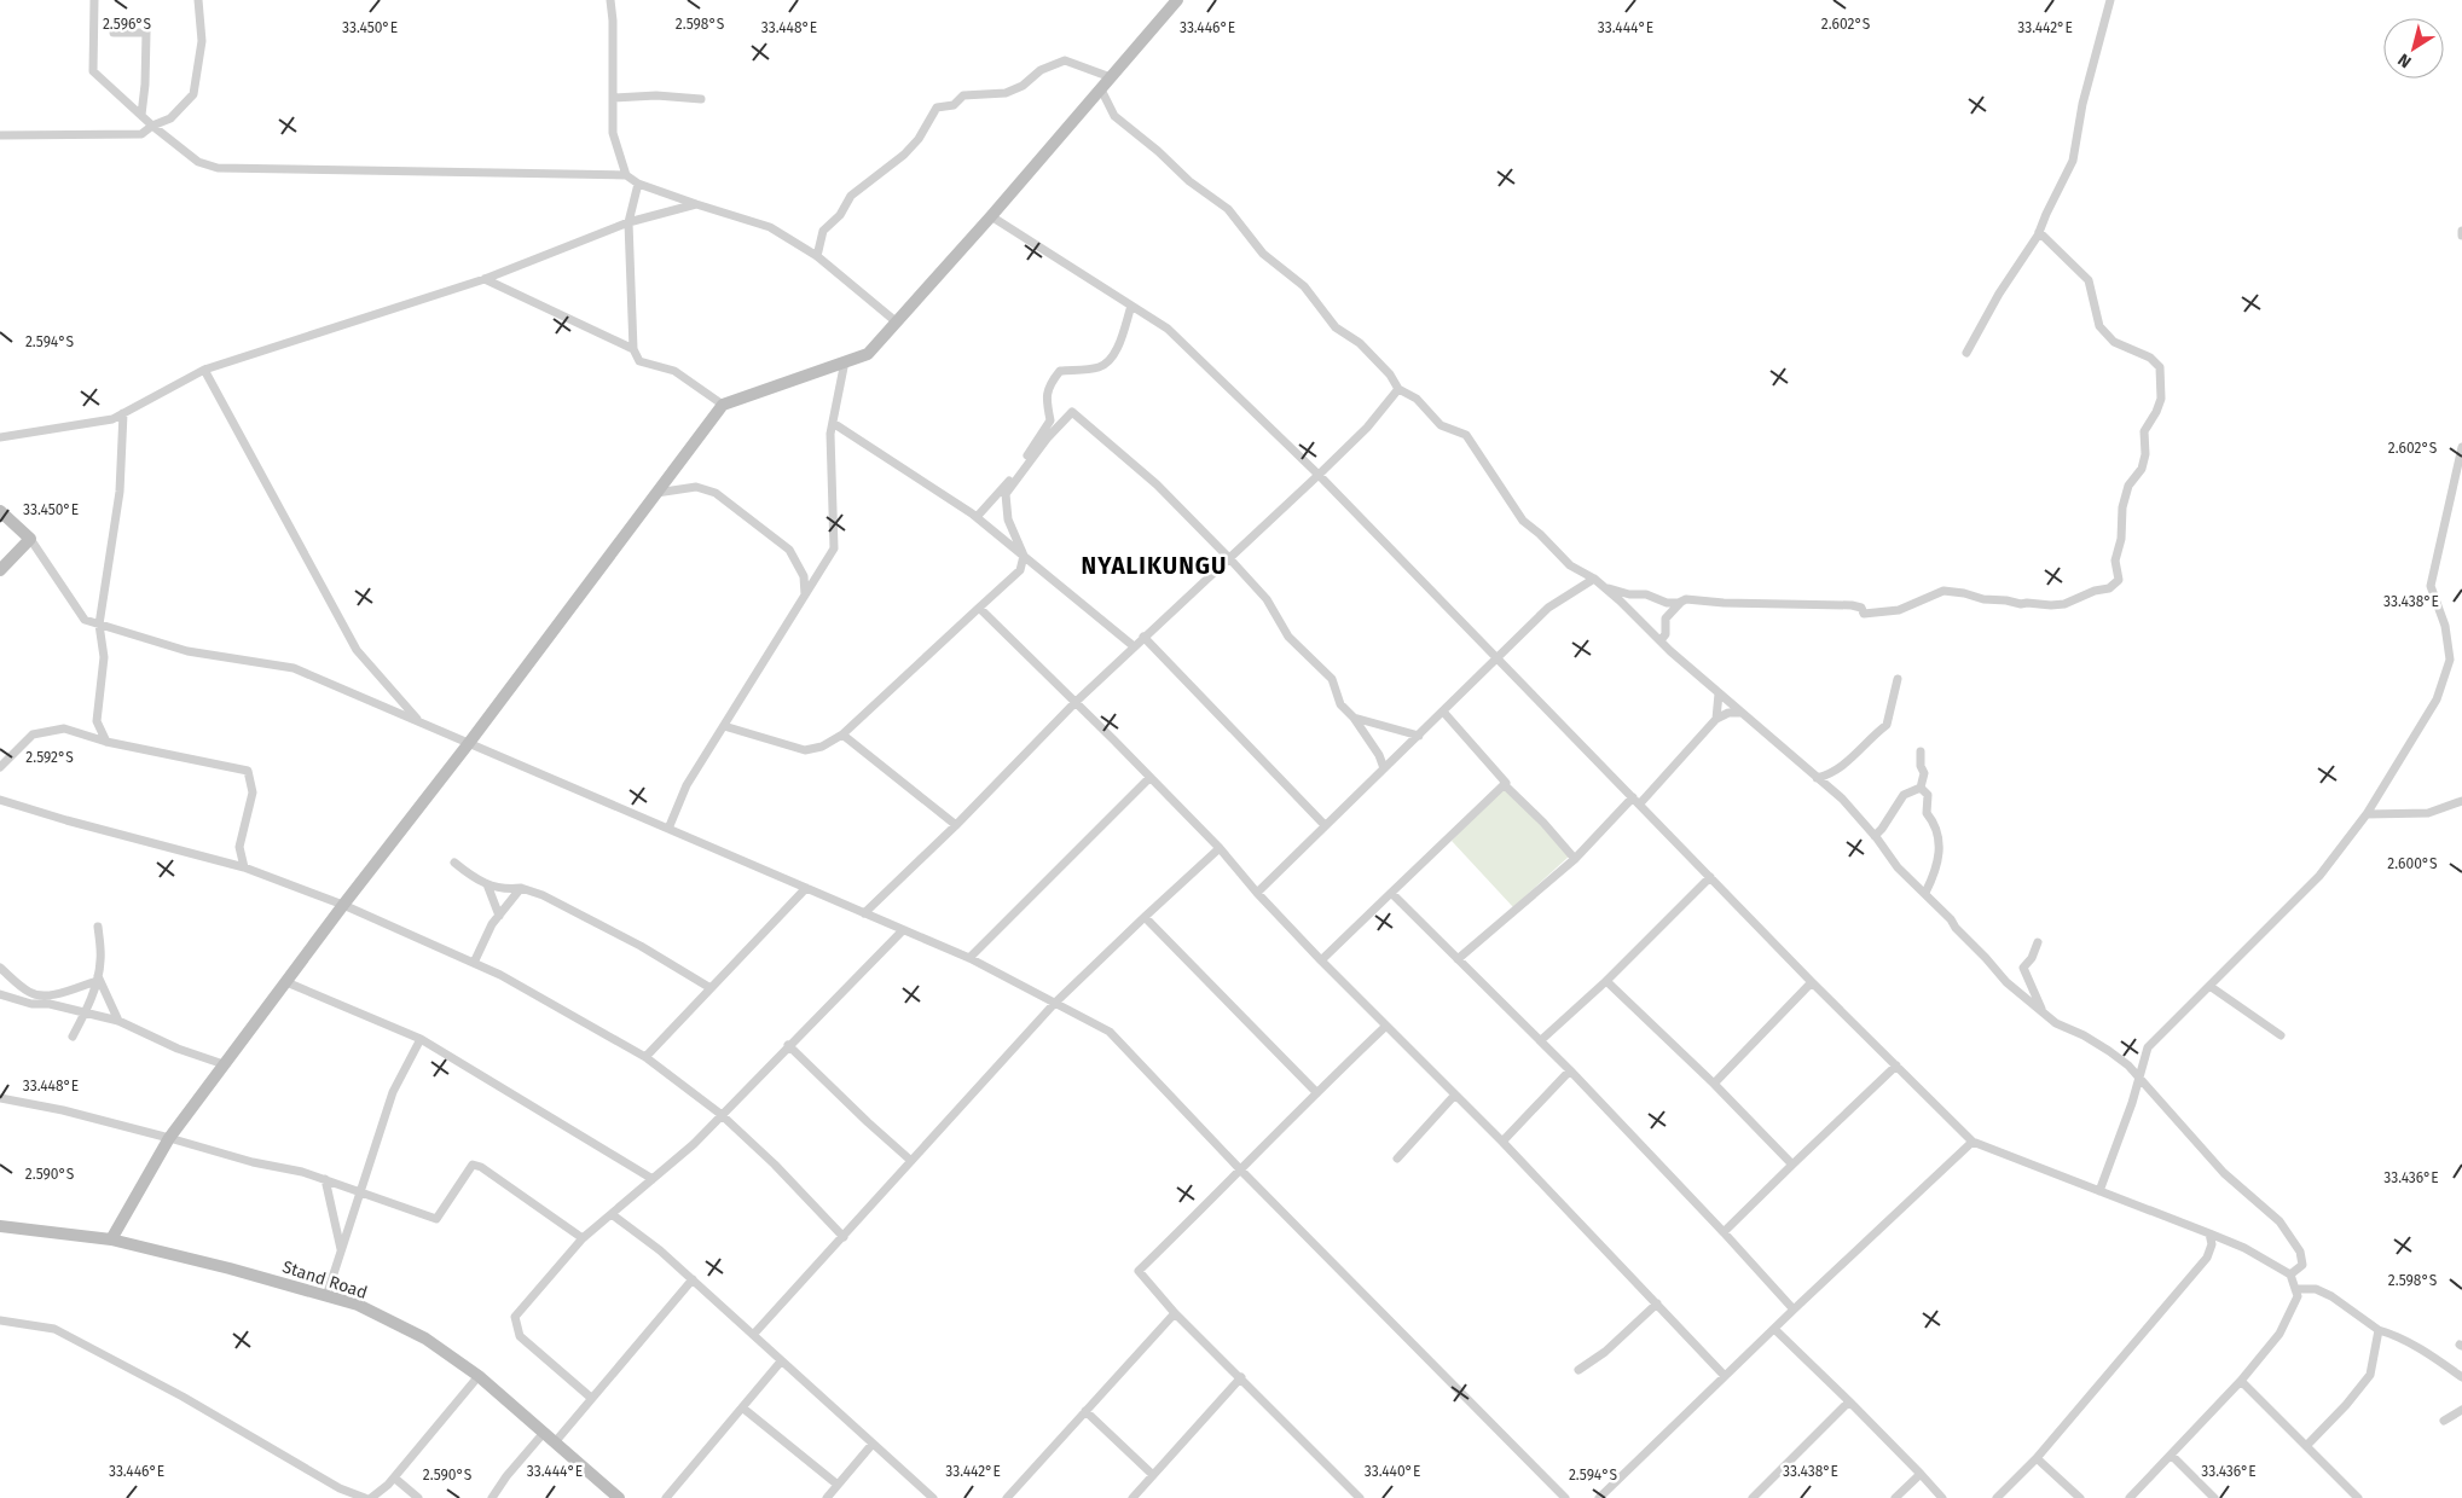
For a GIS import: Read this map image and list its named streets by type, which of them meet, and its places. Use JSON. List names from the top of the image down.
{
  "streets": {
    "street": ["Stand Road"]
  },
  "districts": ["NYALIKUNGU"],
  "north": "bottom left",
  "coordinates": [
    "2.596°S",
    "2.598°S",
    "2.602°S",
    "33.448°E",
    "33.450°E",
    "33.446°E",
    "33.444°E",
    "33.442°E",
    "2.594°S",
    "33.438°E",
    "2.592°S",
    "2.600°S",
    "2.590°S",
    "33.436°E",
    "33.440°E"
  ]
}
